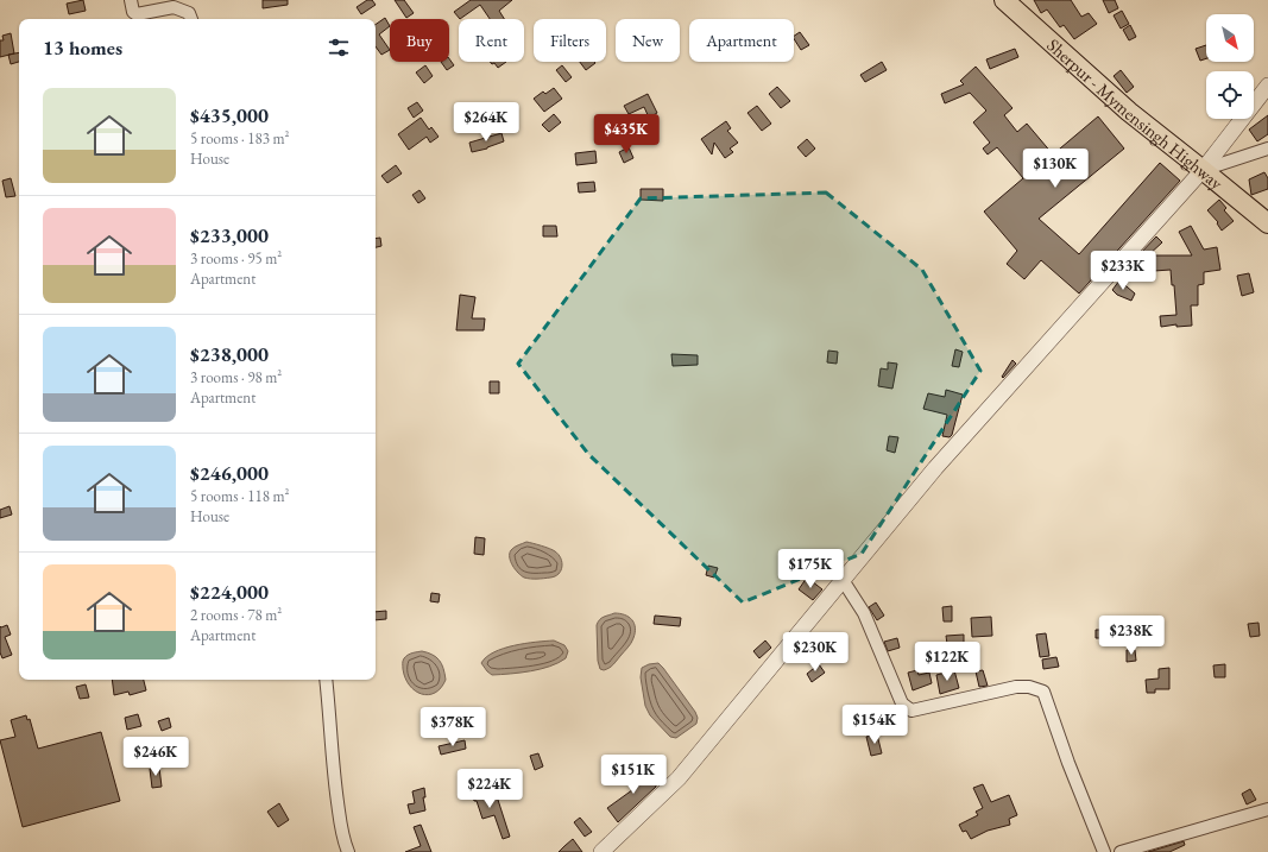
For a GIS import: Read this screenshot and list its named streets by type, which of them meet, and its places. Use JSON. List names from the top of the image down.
{
  "streets": {
    "main road": ["Sherpur - Mymensingh Highway"]
  },
  "north": "bottom right",
  "page": {
    "chip": [
      "Buy",
      "Rent",
      "Filters",
      "New",
      "Apartment"
    ],
    "heading": "13 homes",
    "list": [
      {
        "name": "$435,000",
        "note": "5 rooms · 183 m² · House"
      },
      {
        "name": "$233,000",
        "note": "3 rooms · 95 m² · Apartment"
      },
      {
        "name": "$238,000",
        "note": "3 rooms · 98 m² · Apartment"
      },
      {
        "name": "$246,000",
        "note": "5 rooms · 118 m² · House"
      },
      {
        "name": "$224,000",
        "note": "2 rooms · 78 m² · Apartment"
      }
    ],
    "price": [
      "$264K",
      "$435K",
      "$130K",
      "$233K",
      "$175K",
      "$238K",
      "$230K",
      "$122K",
      "$154K",
      "$378K",
      "$246K",
      "$151K",
      "$224K"
    ]
  }
}
